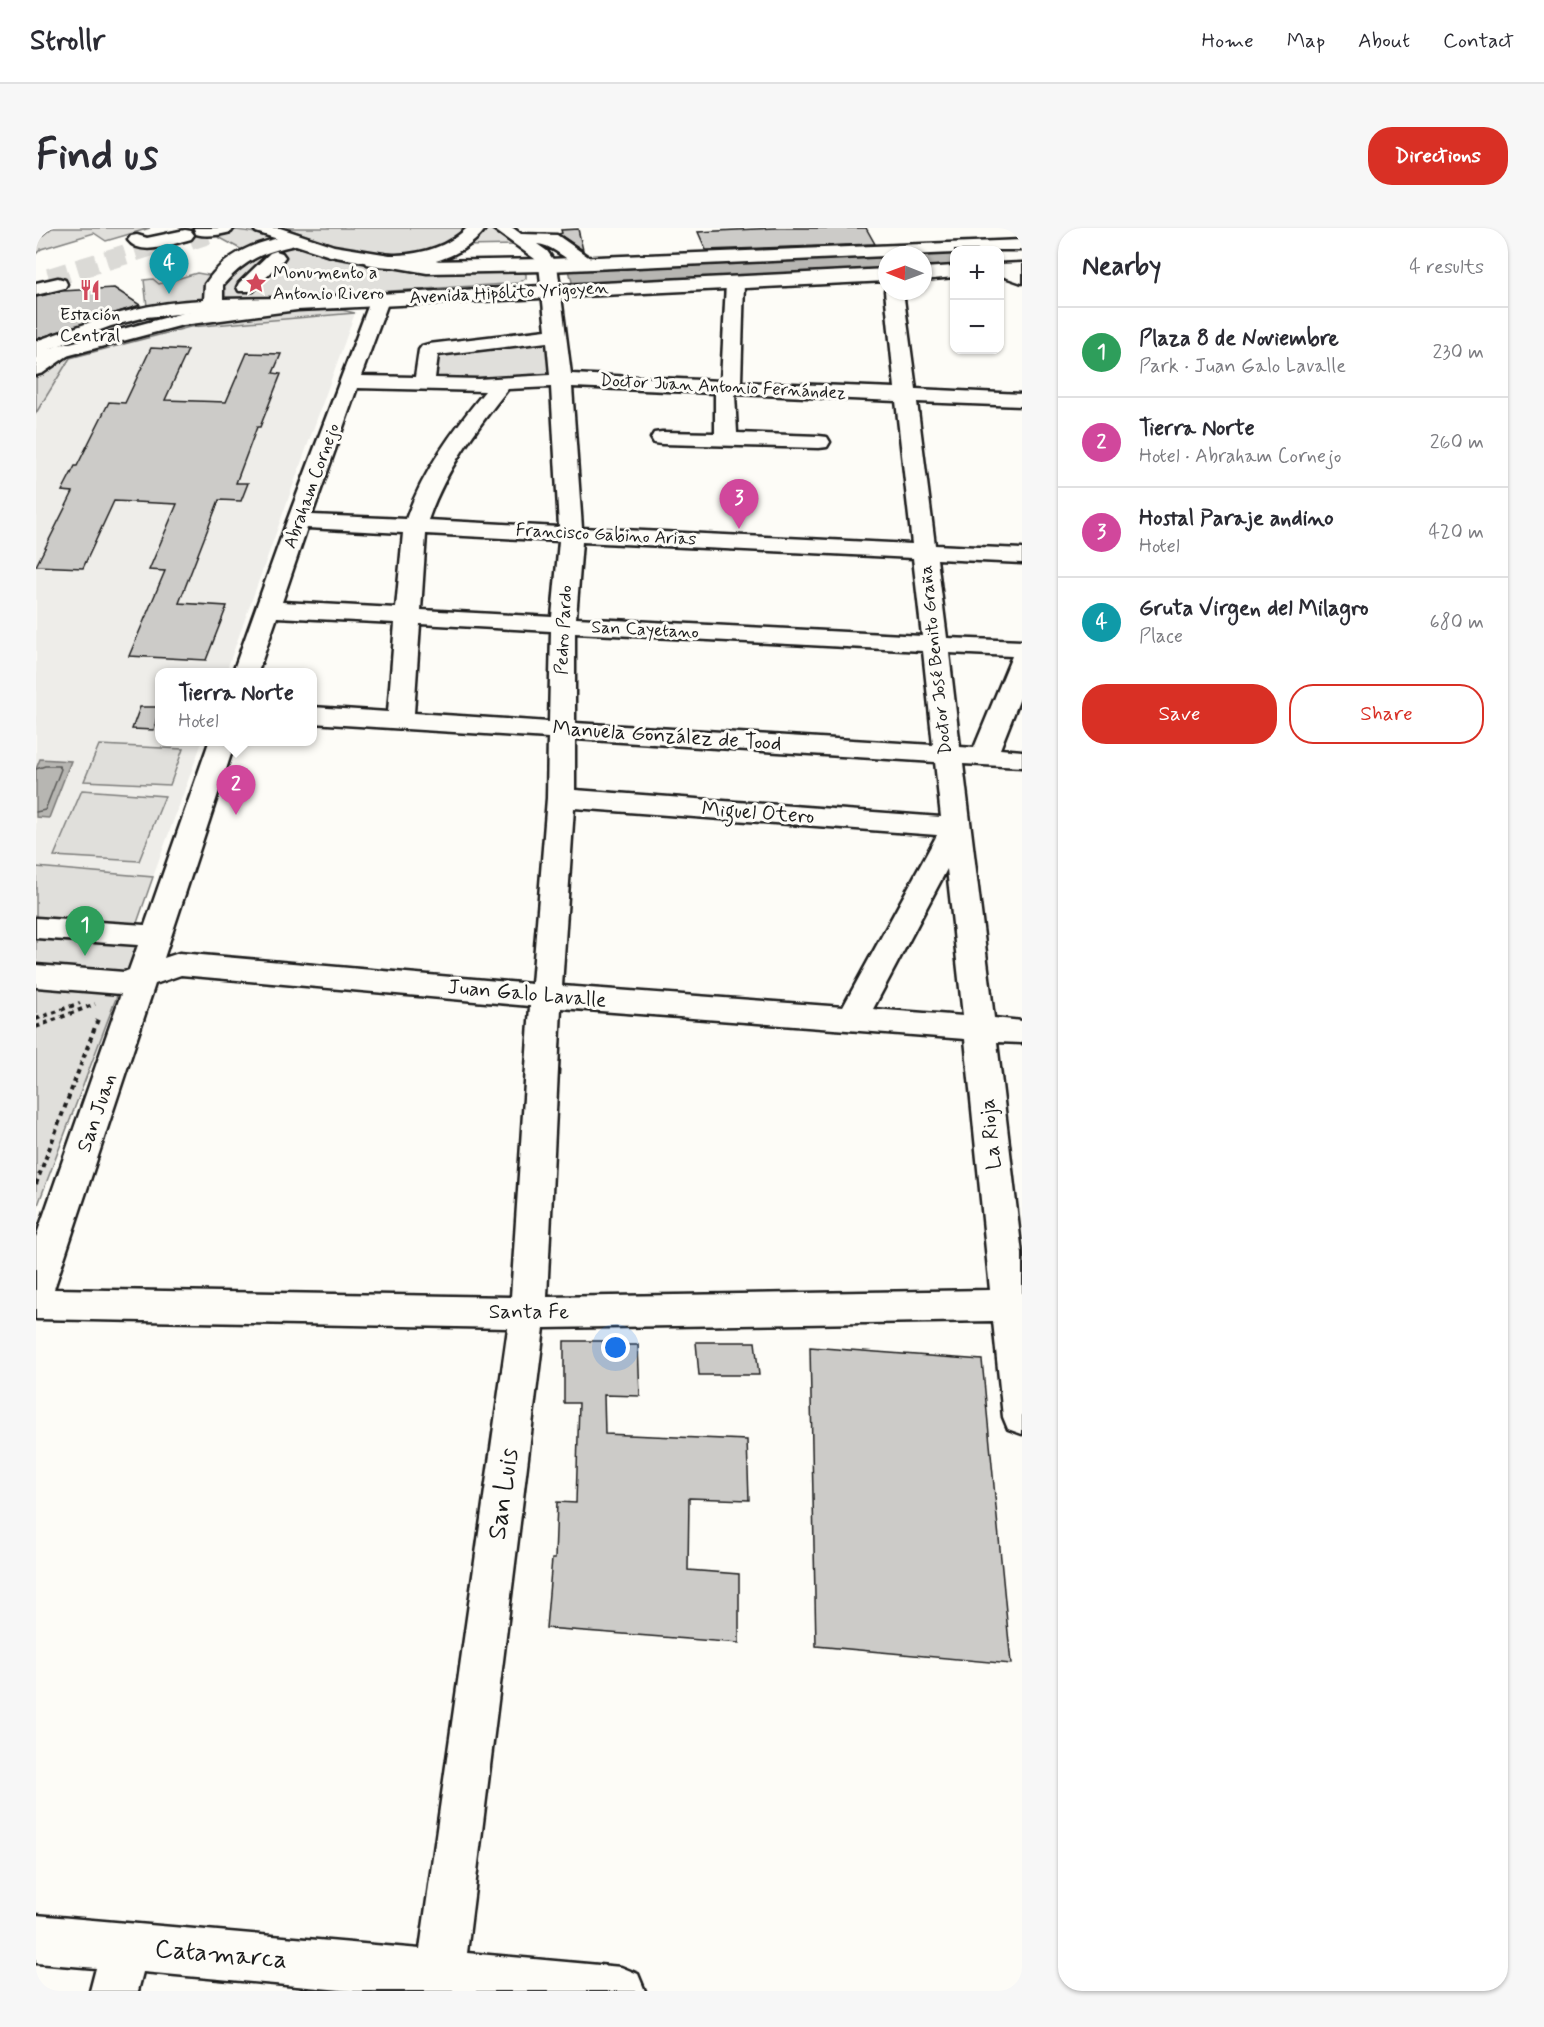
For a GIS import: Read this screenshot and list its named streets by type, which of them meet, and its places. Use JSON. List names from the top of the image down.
{
  "streets": {
    "main road": [
      "Avenida Hipólito Yrigoyen",
      "Doctor Juan Antonio Fernández",
      "Abraham Cornejo",
      "Francisco Gabino Arias",
      "Pedro Pardo",
      "San Cayetano",
      "Doctor José Benito Graña",
      "Manuela González de Tood",
      "Miguel Otero",
      "Juan Galo Lavalle",
      "San Juan",
      "La Rioja",
      "Santa Fe",
      "San Luis",
      "Catamarca"
    ]
  },
  "crossings": [
    ["Avenida Hipólito Yrigoyen", "Abraham Cornejo"],
    ["Avenida Hipólito Yrigoyen", "Pedro Pardo"],
    ["Doctor Juan Antonio Fernández", "Abraham Cornejo"],
    ["Doctor Juan Antonio Fernández", "Pedro Pardo"],
    ["Doctor Juan Antonio Fernández", "Doctor José Benito Graña"],
    ["Abraham Cornejo", "Francisco Gabino Arias"],
    ["Abraham Cornejo", "San Cayetano"],
    ["Francisco Gabino Arias", "Pedro Pardo"],
    ["Francisco Gabino Arias", "Doctor José Benito Graña"],
    ["Pedro Pardo", "San Cayetano"],
    ["Pedro Pardo", "Manuela González de Tood"],
    ["Pedro Pardo", "Miguel Otero"],
    ["Pedro Pardo", "Juan Galo Lavalle"],
    ["Pedro Pardo", "San Luis"],
    ["San Cayetano", "Doctor José Benito Graña"],
    ["Doctor José Benito Graña", "Manuela González de Tood"],
    ["Doctor José Benito Graña", "Miguel Otero"],
    ["Doctor José Benito Graña", "Juan Galo Lavalle"],
    ["Doctor José Benito Graña", "La Rioja"],
    ["Juan Galo Lavalle", "San Juan"],
    ["Juan Galo Lavalle", "La Rioja"],
    ["Juan Galo Lavalle", "San Luis"],
    ["La Rioja", "Santa Fe"],
    ["Santa Fe", "San Luis"],
    ["San Luis", "Catamarca"]
  ],
  "places": {
    "place": ["Monumento a Antonio Rivero"],
    "restaurant": ["Estación Central"]
  },
  "north": "left",
  "page": {
    "header": "Strollr",
    "nav": [
      "Home",
      "Map",
      "About",
      "Contact"
    ],
    "buttons": [
      "Directions",
      ["Save", "Share"]
    ],
    "title": "Find us",
    "heading": ["Nearby", "4 results"],
    "pins": [
      "4",
      "3",
      "2",
      "1"
    ],
    "map_buttons": ["+", "−"],
    "list": [
      {
        "mark": "1",
        "name": "Plaza 8 de Noviembre",
        "note": "Park · Juan Galo Lavalle",
        "value": "230 m"
      },
      {
        "mark": "2",
        "name": "Tierra Norte",
        "note": "Hotel · Abraham Cornejo",
        "value": "260 m"
      },
      {
        "mark": "3",
        "name": "Hostal Paraje andino",
        "note": "Hotel",
        "value": "420 m"
      },
      {
        "mark": "4",
        "name": "Gruta Virgen del Milagro",
        "note": "Place",
        "value": "680 m"
      }
    ],
    "popup": ["Tierra Norte", "Hotel"]
  }
}
